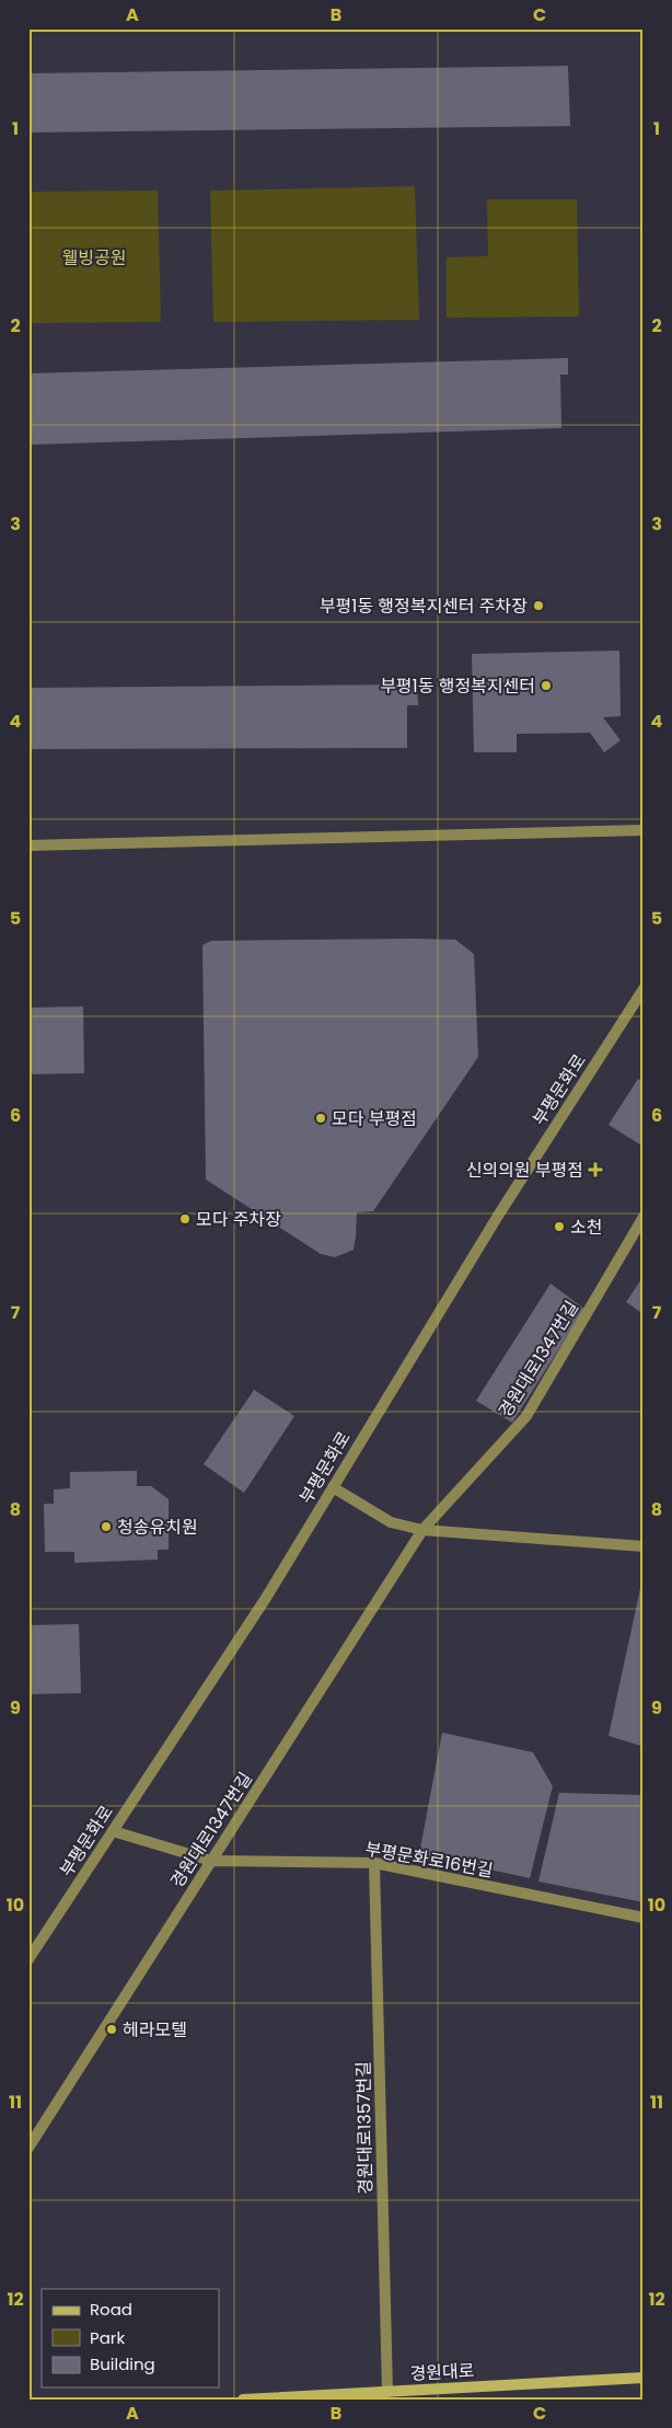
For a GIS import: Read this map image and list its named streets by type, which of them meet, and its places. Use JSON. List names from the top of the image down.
{
  "streets": {
    "main road": ["경원대로"],
    "street": [
      "부평문화로",
      "경원대로1347번길",
      "부평문화로16번길",
      "경원대로1357번길"
    ]
  },
  "crossings": [
    ["부평문화로", "부평문화로16번길"],
    ["경원대로1347번길", "부평문화로16번길"],
    ["부평문화로16번길", "경원대로1357번길"],
    ["경원대로1357번길", "경원대로"]
  ],
  "parks": ["웰빙공원"],
  "places": {
    "other": [
      "부평1동 행정복지센터 주차장",
      "부평1동 행정복지센터",
      "모다 부평점",
      "모다 주차장",
      "소천",
      "청송유치원",
      "헤라모텔"
    ],
    "health": ["신의의원 부평점"]
  },
  "legend": ["Road", "Park", "Building"],
  "grid": {
    "columns": ["A", "B", "C"],
    "rows": [
      "1",
      "2",
      "3",
      "4",
      "5",
      "6",
      "7",
      "8",
      "9",
      "10",
      "11",
      "12"
    ]
  }
}
